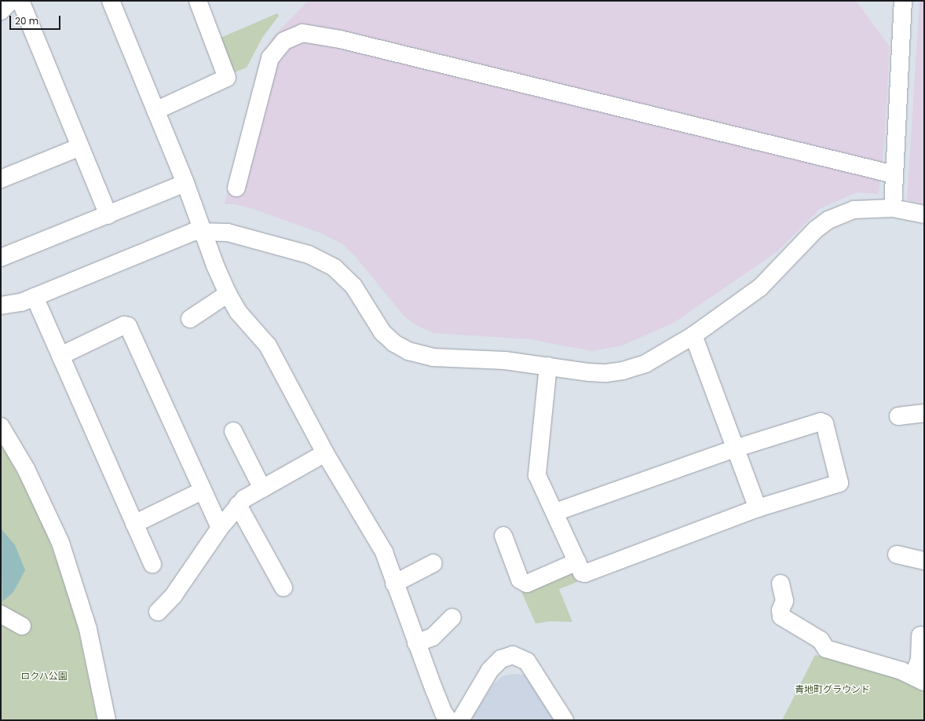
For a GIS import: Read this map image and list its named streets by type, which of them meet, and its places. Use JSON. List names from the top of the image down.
{
  "parks": ["ロクハ公園", "青地町グラウンド"],
  "scale_bar": "20 m"
}
